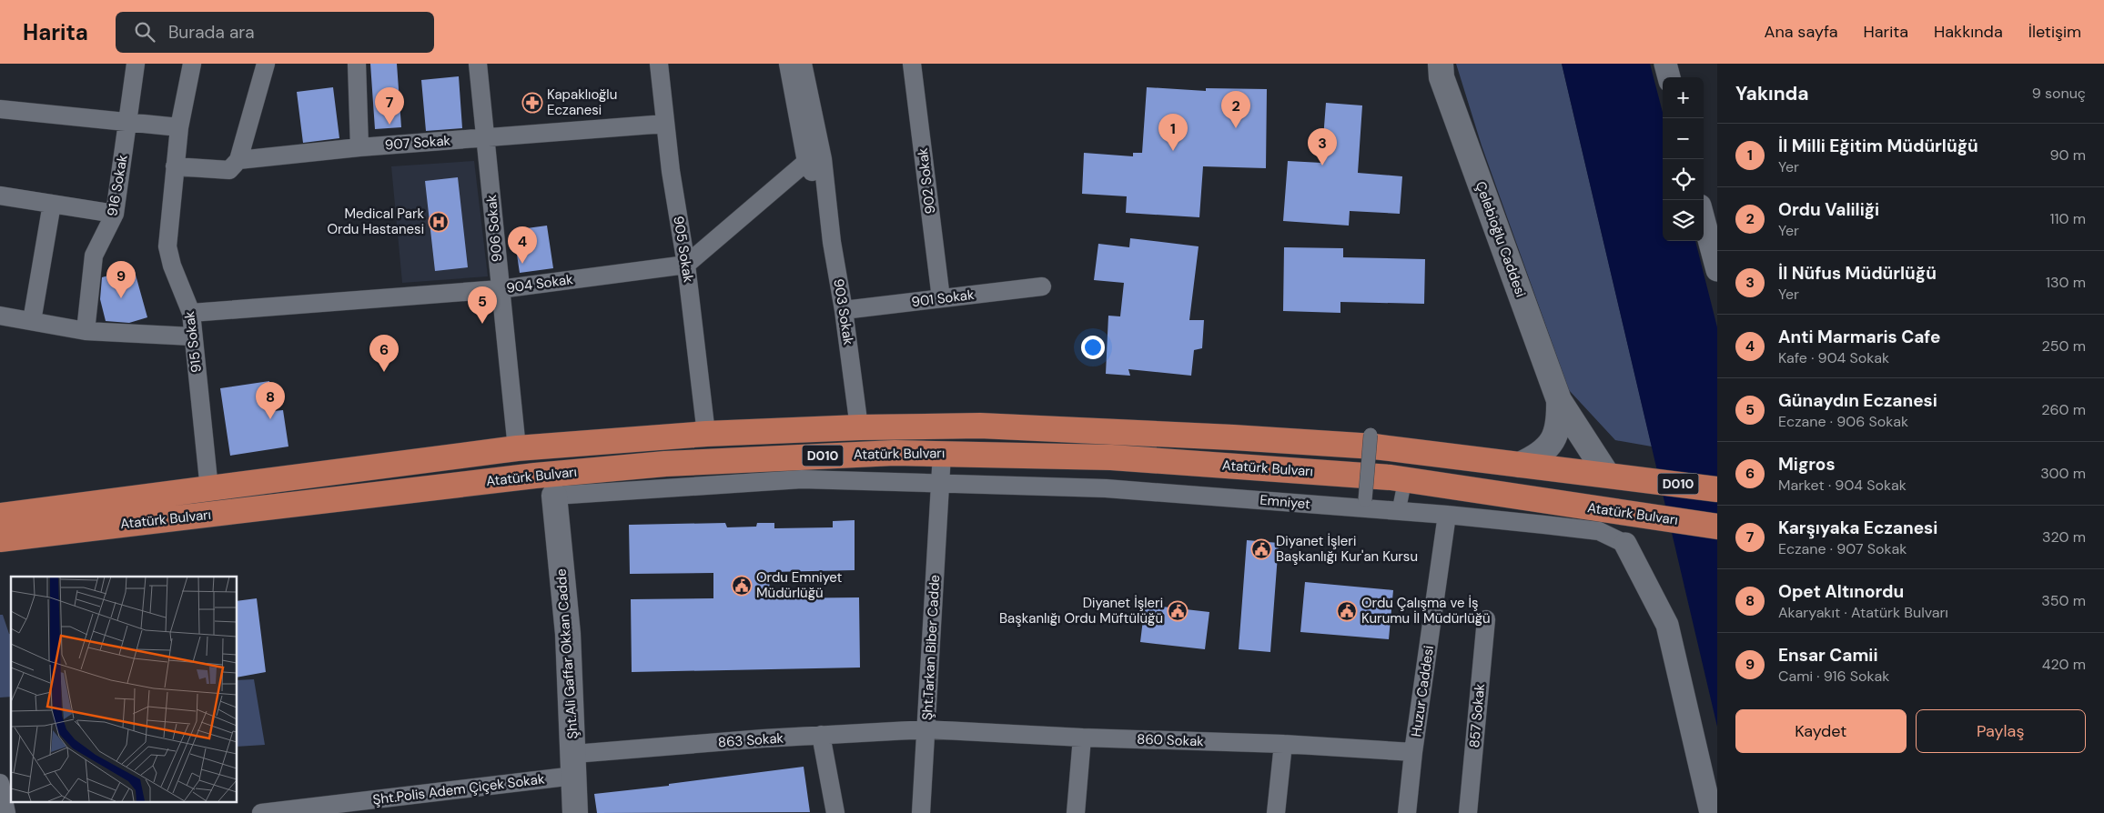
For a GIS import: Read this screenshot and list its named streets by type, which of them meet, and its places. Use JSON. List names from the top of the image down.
{
  "streets": {
    "highway": ["Atatürk Bulvarı", "D010"],
    "main road": ["Çelebioğlu Caddesi", "Şht.Ali Gaffar Okkan Cadde"],
    "street": [
      "907 Sokak",
      "902 Sokak",
      "916 Sokak",
      "906 Sokak",
      "905 Sokak",
      "904 Sokak",
      "901 Sokak",
      "903 Sokak",
      "915 Sokak",
      "Emniyet",
      "Şht.Tarkan Biber Cadde",
      "Huzur Caddesi",
      "857 Sokak",
      "863 Sokak",
      "860 Sokak",
      "Şht.Polis Adem Çiçek Sokak"
    ]
  },
  "crossings": [
    ["907 Sokak", "906 Sokak"],
    ["907 Sokak", "905 Sokak"],
    ["907 Sokak", "915 Sokak"],
    ["902 Sokak", "901 Sokak"],
    ["906 Sokak", "904 Sokak"],
    ["906 Sokak", "Atatürk Bulvarı"],
    ["905 Sokak", "904 Sokak"],
    ["905 Sokak", "Atatürk Bulvarı"],
    ["904 Sokak", "915 Sokak"],
    ["901 Sokak", "903 Sokak"],
    ["903 Sokak", "Atatürk Bulvarı"],
    ["915 Sokak", "Atatürk Bulvarı"],
    ["Atatürk Bulvarı", "Şht.Tarkan Biber Cadde"],
    ["Emniyet", "Şht.Tarkan Biber Cadde"],
    ["Emniyet", "Şht.Ali Gaffar Okkan Cadde"],
    ["Emniyet", "Huzur Caddesi"],
    ["Şht.Tarkan Biber Cadde", "863 Sokak"],
    ["Şht.Tarkan Biber Cadde", "860 Sokak"],
    ["Şht.Ali Gaffar Okkan Cadde", "863 Sokak"],
    ["Şht.Ali Gaffar Okkan Cadde", "Şht.Polis Adem Çiçek Sokak"],
    ["Huzur Caddesi", "860 Sokak"],
    ["863 Sokak", "860 Sokak"],
    ["863 Sokak", "Şht.Polis Adem Çiçek Sokak"]
  ],
  "places": {
    "pharmacy": ["Kapaklıoğlu Eczanesi"],
    "hospital": ["Medical Park Ordu Hastanesi"],
    "public building": [
      "Diyanet İşleri Başkanlığı Kur'an Kursu",
      "Ordu Emniyet Müdürlüğü",
      "Diyanet İşleri Başkanlığı Ordu Müftülüğü",
      "Ordu Çalışma ve İş Kurumu İl Müdürlüğü"
    ]
  },
  "page": {
    "header": "Harita",
    "search": "Burada ara",
    "nav": [
      "Ana sayfa",
      "Harita",
      "Hakkında",
      "İletişim"
    ],
    "heading": ["Yakında", "9 sonuç"],
    "map_buttons": ["+", "−"],
    "pins": [
      "7",
      "2",
      "1",
      "3",
      "4",
      "9",
      "5",
      "6",
      "8"
    ],
    "list": [
      {
        "mark": "1",
        "name": "İl Milli Eğitim Müdürlüğü",
        "note": "Yer",
        "value": "90 m"
      },
      {
        "mark": "2",
        "name": "Ordu Valiliği",
        "note": "Yer",
        "value": "110 m"
      },
      {
        "mark": "3",
        "name": "İl Nüfus Müdürlüğü",
        "note": "Yer",
        "value": "130 m"
      },
      {
        "mark": "4",
        "name": "Anti Marmaris Cafe",
        "note": "Kafe · 904 Sokak",
        "value": "250 m"
      },
      {
        "mark": "5",
        "name": "Günaydın Eczanesi",
        "note": "Eczane · 906 Sokak",
        "value": "260 m"
      },
      {
        "mark": "6",
        "name": "Migros",
        "note": "Market · 904 Sokak",
        "value": "300 m"
      },
      {
        "mark": "7",
        "name": "Karşıyaka Eczanesi",
        "note": "Eczane · 907 Sokak",
        "value": "320 m"
      },
      {
        "mark": "8",
        "name": "Opet Altınordu",
        "note": "Akaryakıt · Atatürk Bulvarı",
        "value": "350 m"
      },
      {
        "mark": "9",
        "name": "Ensar Camii",
        "note": "Cami · 916 Sokak",
        "value": "420 m"
      }
    ],
    "buttons": ["Kaydet", "Paylaş"]
  }
}
